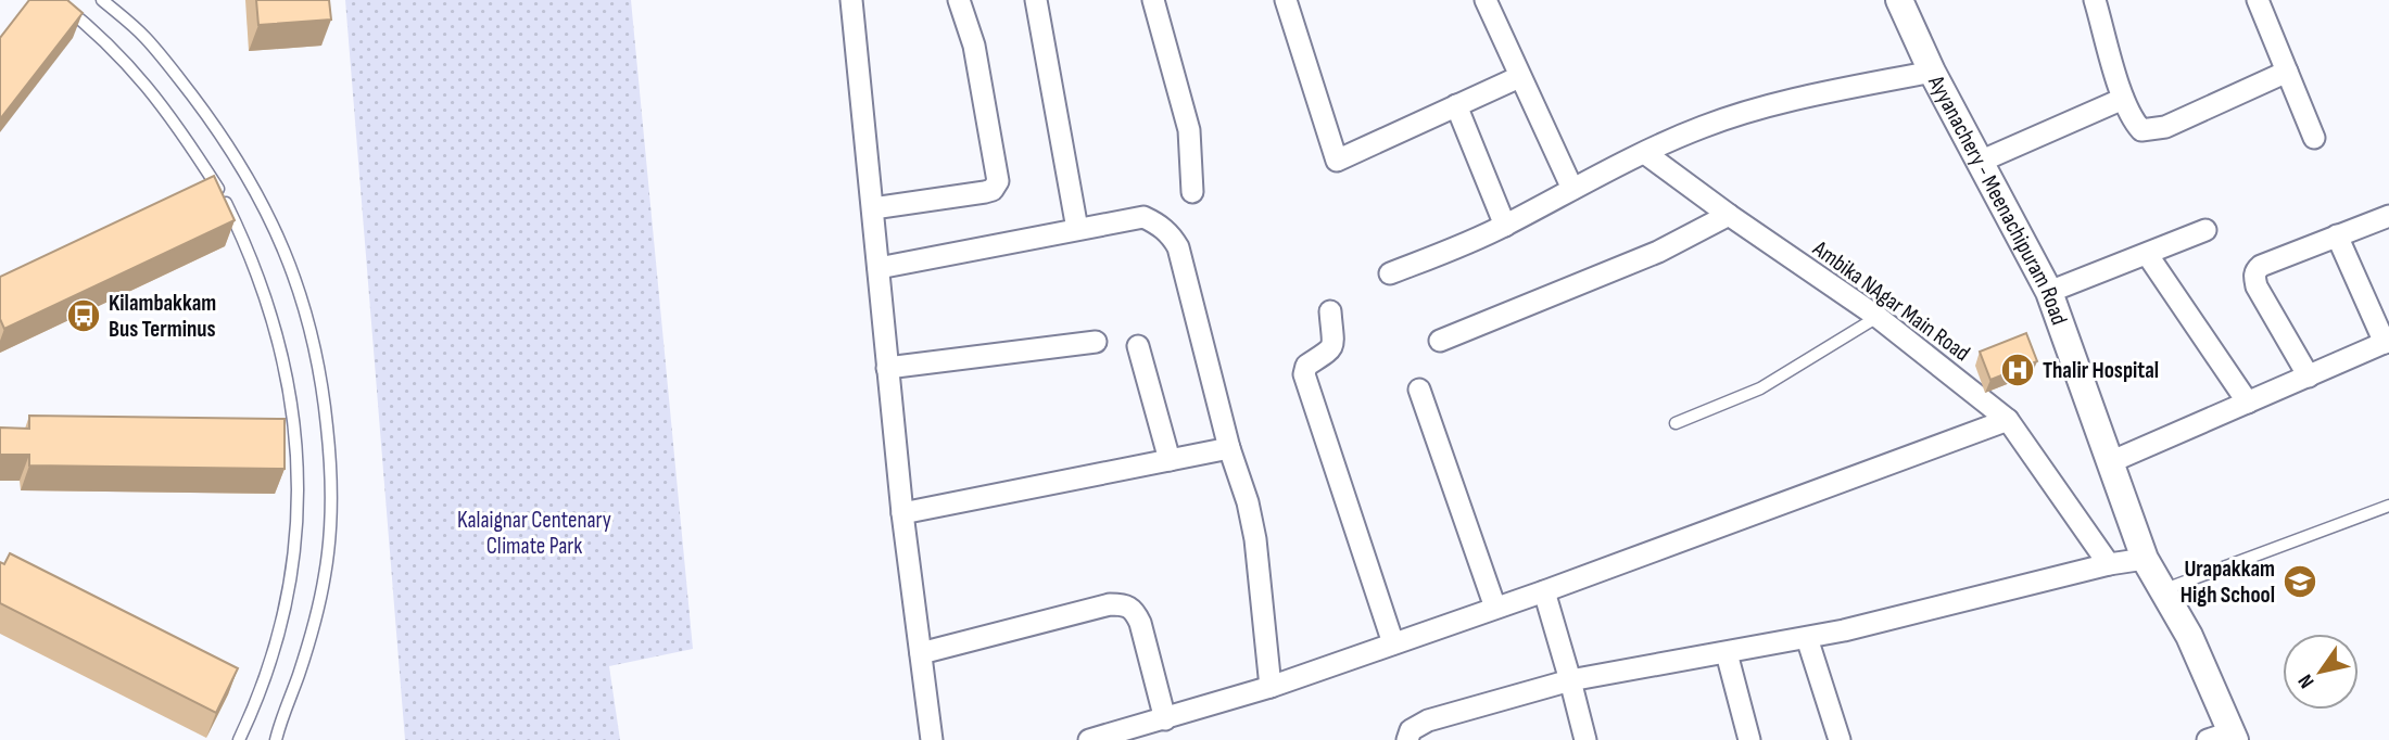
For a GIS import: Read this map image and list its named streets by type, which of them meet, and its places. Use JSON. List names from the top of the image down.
{
  "streets": {
    "street": ["Ayyanachery - Meenachipuram Road", "Ambika NAgar Main Road"]
  },
  "parks": ["Kalaignar Centenary Climate Park"],
  "places": {
    "bus stop": ["Kilambakkam Bus Terminus"],
    "hospital": ["Thalir Hospital"],
    "school or university": ["Urapakkam High School"]
  },
  "north": "bottom left"
}
